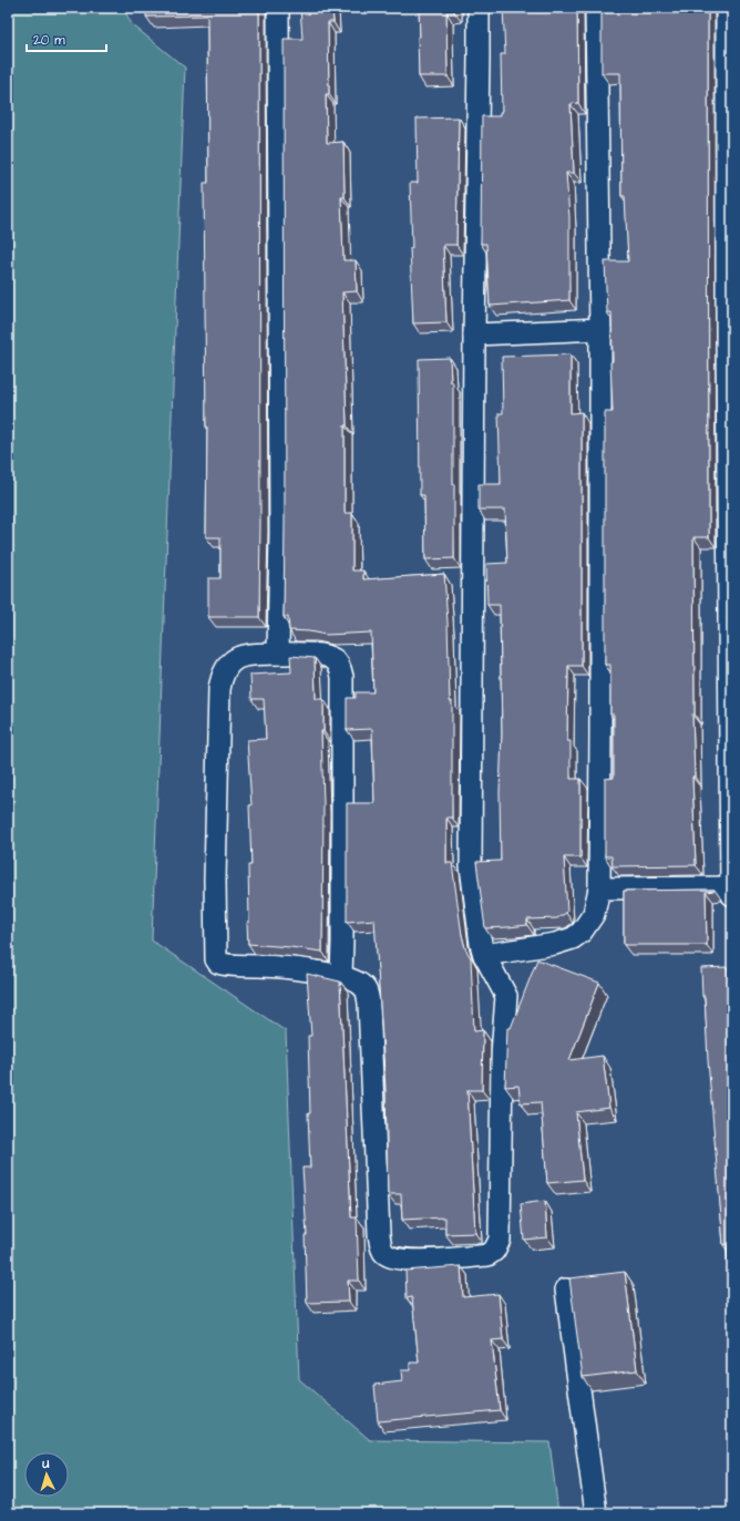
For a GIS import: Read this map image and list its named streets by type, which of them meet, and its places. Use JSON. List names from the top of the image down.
{
  "scale_bar": "20 m",
  "north": "top"
}
